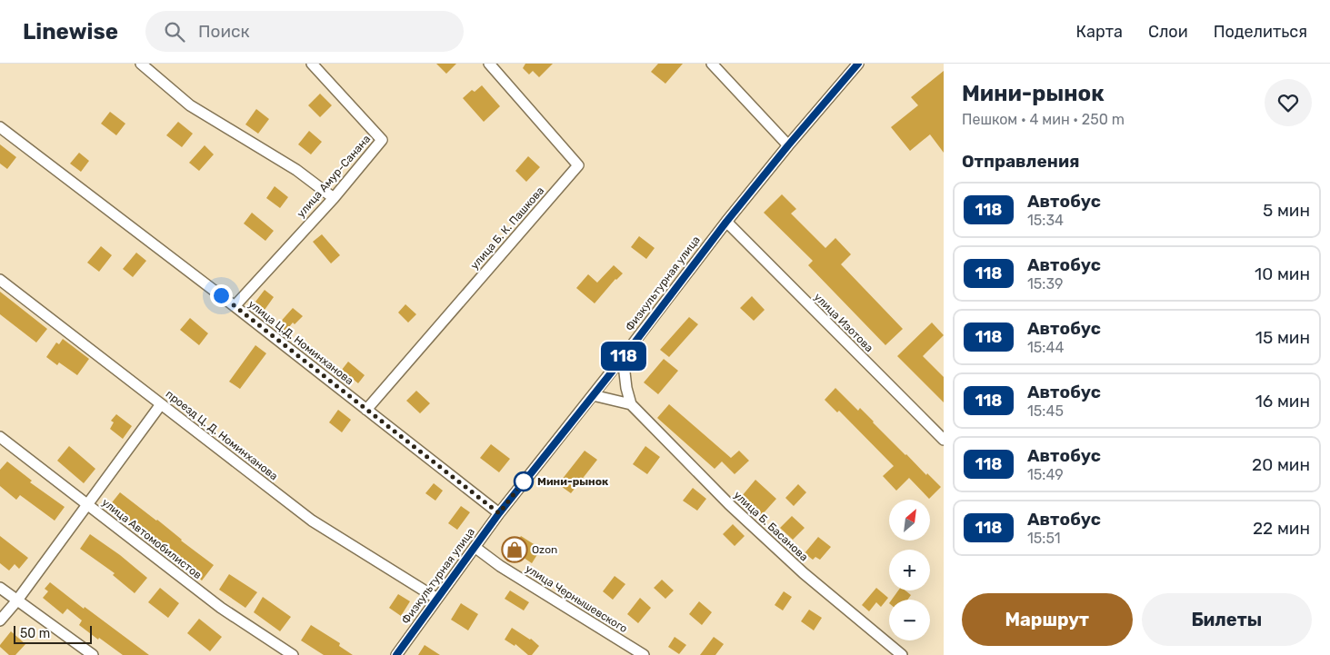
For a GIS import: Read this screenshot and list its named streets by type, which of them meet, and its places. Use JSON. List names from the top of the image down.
{
  "streets": {
    "street": [
      "улица Амур-Санана",
      "улица Б. К. Пашкова",
      "Физкультурная улица",
      "улица Изотова",
      "улица Ц.Д. Номинханова",
      "проезд Ц. Д. Номинханова",
      "улица Б. Басанова",
      "улица Автомобилистов",
      "улица Чернышевского"
    ]
  },
  "crossings": [
    ["улица Амур-Санана", "улица Ц.Д. Номинханова"],
    ["улица Б. К. Пашкова", "улица Ц.Д. Номинханова"],
    ["Физкультурная улица", "улица Изотова"],
    ["Физкультурная улица", "улица Ц.Д. Номинханова"],
    ["Физкультурная улица", "проезд Ц. Д. Номинханова"],
    ["Физкультурная улица", "улица Чернышевского"]
  ],
  "places": {
    "other": ["Мини-рынок"],
    "shop": ["Ozon"]
  },
  "lines": ["bus line 118"],
  "scale_bar": "50 m",
  "north": "top right",
  "page": {
    "header": "Linewise",
    "search": "Поиск",
    "nav": ["Карта", "Слои", "Поделиться"],
    "on_map": "118",
    "heading": [
      ["Мини-рынок", "Пешком · 4 мин · 250 m"],
      "Отправления"
    ],
    "list": [
      {
        "mark": "118",
        "name": "Автобус",
        "note": "15:34",
        "value": "5 мин"
      },
      {
        "mark": "118",
        "name": "Автобус",
        "note": "15:39",
        "value": "10 мин"
      },
      {
        "mark": "118",
        "name": "Автобус",
        "note": "15:44",
        "value": "15 мин"
      },
      {
        "mark": "118",
        "name": "Автобус",
        "note": "15:45",
        "value": "16 мин"
      },
      {
        "mark": "118",
        "name": "Автобус",
        "note": "15:49",
        "value": "20 мин"
      },
      {
        "mark": "118",
        "name": "Автобус",
        "note": "15:51",
        "value": "22 мин"
      }
    ],
    "map_buttons": ["+", "−"],
    "buttons": ["Маршрут", "Билеты"],
    "scale": "50 m"
  }
}
